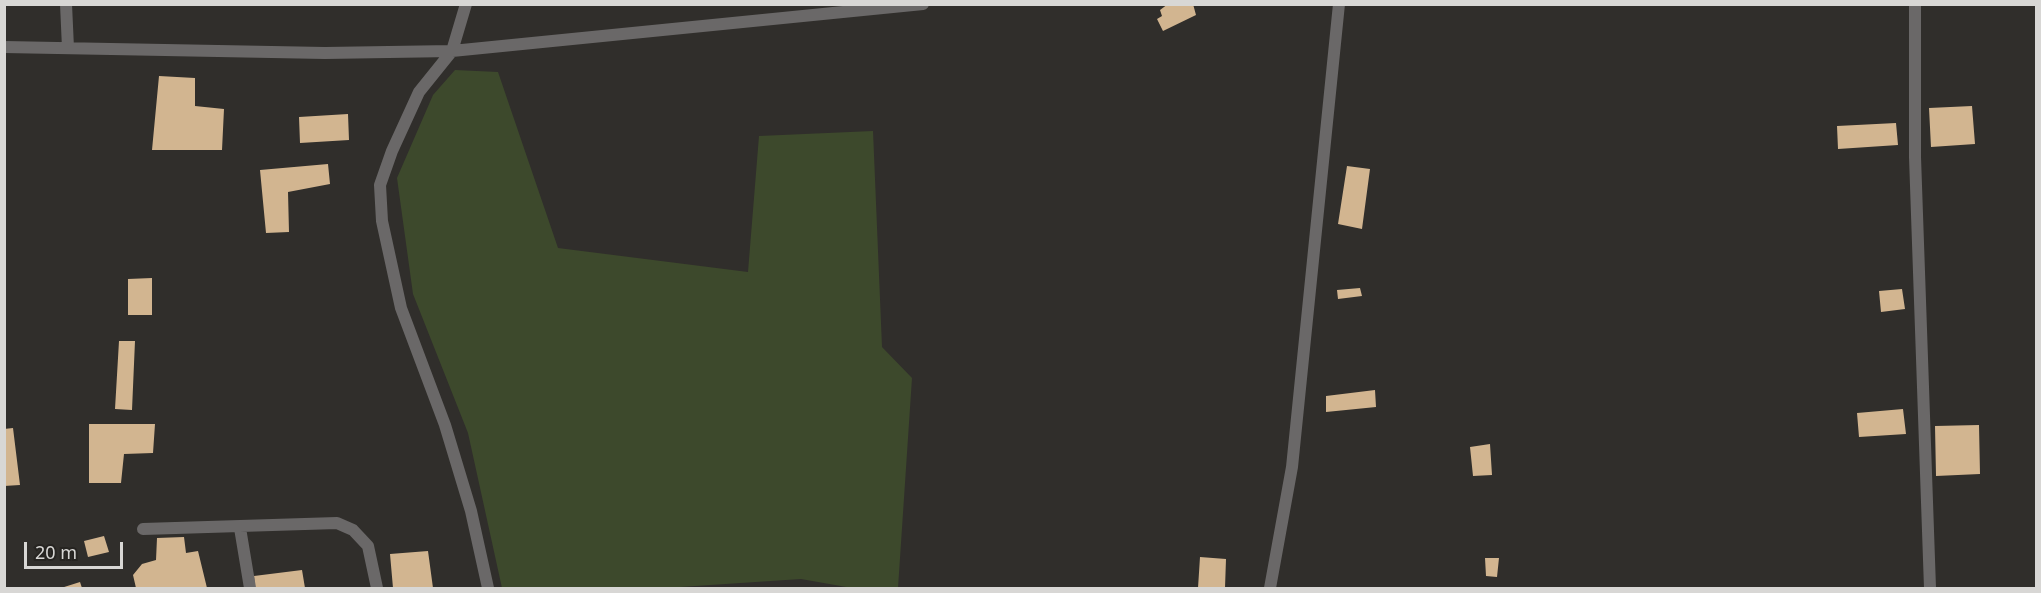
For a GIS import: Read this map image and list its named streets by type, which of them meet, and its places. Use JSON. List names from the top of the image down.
{
  "scale_bar": "20 m"
}
